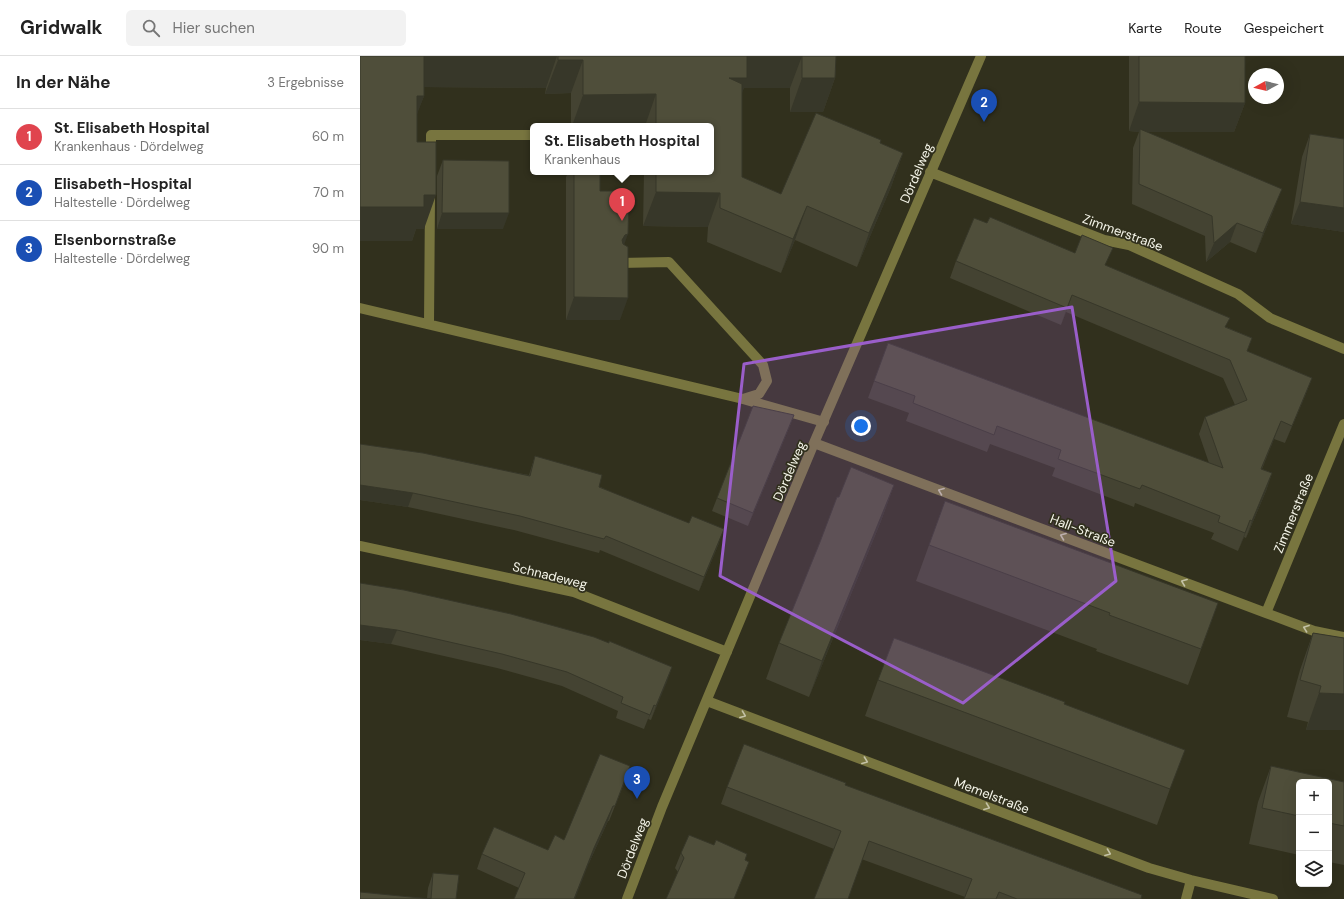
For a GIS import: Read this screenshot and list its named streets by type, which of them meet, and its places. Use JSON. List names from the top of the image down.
{
  "streets": {
    "street": [
      "Dördelweg",
      "Zimmerstraße",
      "Hall-Straße",
      "Schnadeweg",
      "Memelstraße"
    ]
  },
  "crossings": [
    ["Dördelweg", "Zimmerstraße"],
    ["Dördelweg", "Hall-Straße"],
    ["Dördelweg", "Schnadeweg"],
    ["Dördelweg", "Memelstraße"],
    ["Zimmerstraße", "Hall-Straße"]
  ],
  "one_way": ["Hall-Straße", "Memelstraße"],
  "north": "left",
  "page": {
    "header": "Gridwalk",
    "search": "Hier suchen",
    "nav": ["Karte", "Route", "Gespeichert"],
    "heading": ["In der Nähe", "3 Ergebnisse"],
    "pins": ["2", "1", "3"],
    "list": [
      {
        "mark": "1",
        "name": "St. Elisabeth Hospital",
        "note": "Krankenhaus · Dördelweg",
        "value": "60 m"
      },
      {
        "mark": "2",
        "name": "Elisabeth-Hospital",
        "note": "Haltestelle · Dördelweg",
        "value": "70 m"
      },
      {
        "mark": "3",
        "name": "Elsenbornstraße",
        "note": "Haltestelle · Dördelweg",
        "value": "90 m"
      }
    ],
    "popup": ["St. Elisabeth Hospital", "Krankenhaus"],
    "map_buttons": ["+", "−"]
  }
}
